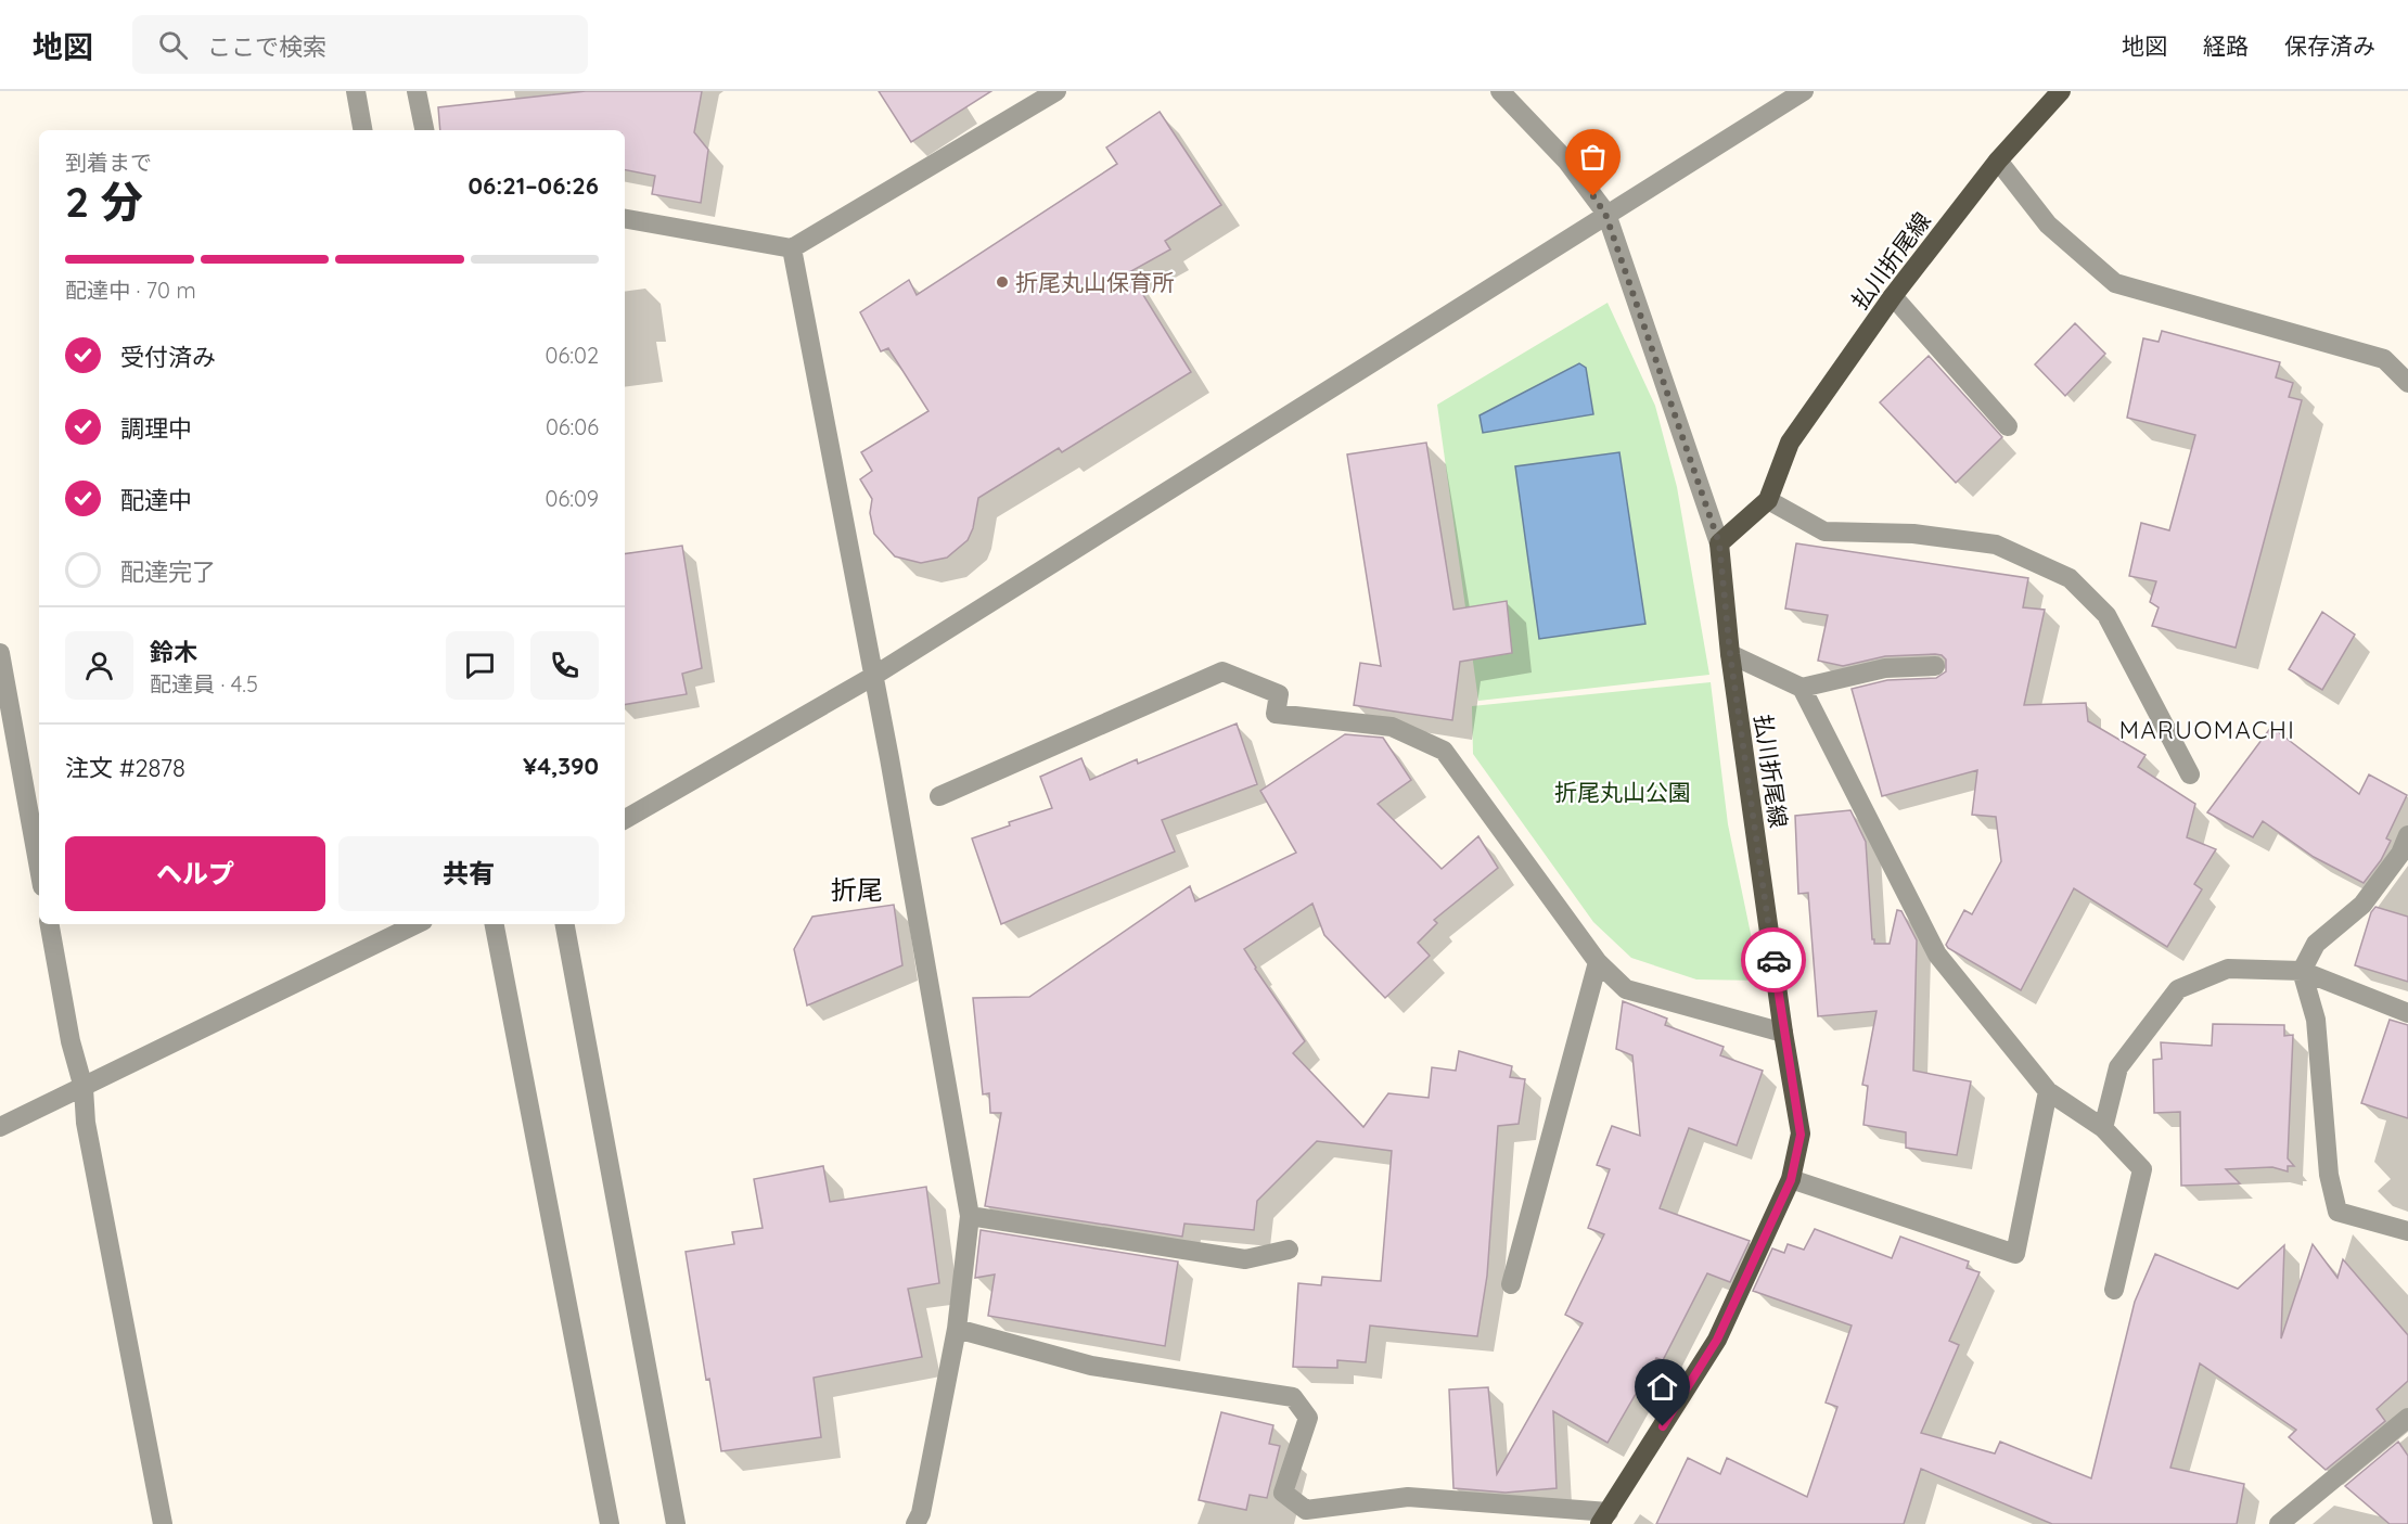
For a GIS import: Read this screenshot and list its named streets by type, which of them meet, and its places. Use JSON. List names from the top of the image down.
{
  "streets": {
    "main road": ["払川折尾線"]
  },
  "districts": ["MARUOMACHI", "折尾"],
  "parks": ["折尾丸山公園"],
  "places": ["折尾丸山保育所"],
  "page": {
    "header": "地図",
    "search": "ここで検索",
    "nav": ["地図", "経路", "保存済み"],
    "heading": ["2 分", "到着まで", "06:21–06:26"],
    "panel": [
      "鈴木",
      "配達員 · 4.5",
      "注文 #2878",
      "¥4,390"
    ],
    "bar": "配達中 · 70 m",
    "list": [
      ["受付済み", "06:02"],
      ["調理中", "06:06"],
      ["配達中", "06:09"],
      "配達完了"
    ],
    "buttons": ["ヘルプ", "共有"]
  }
}
